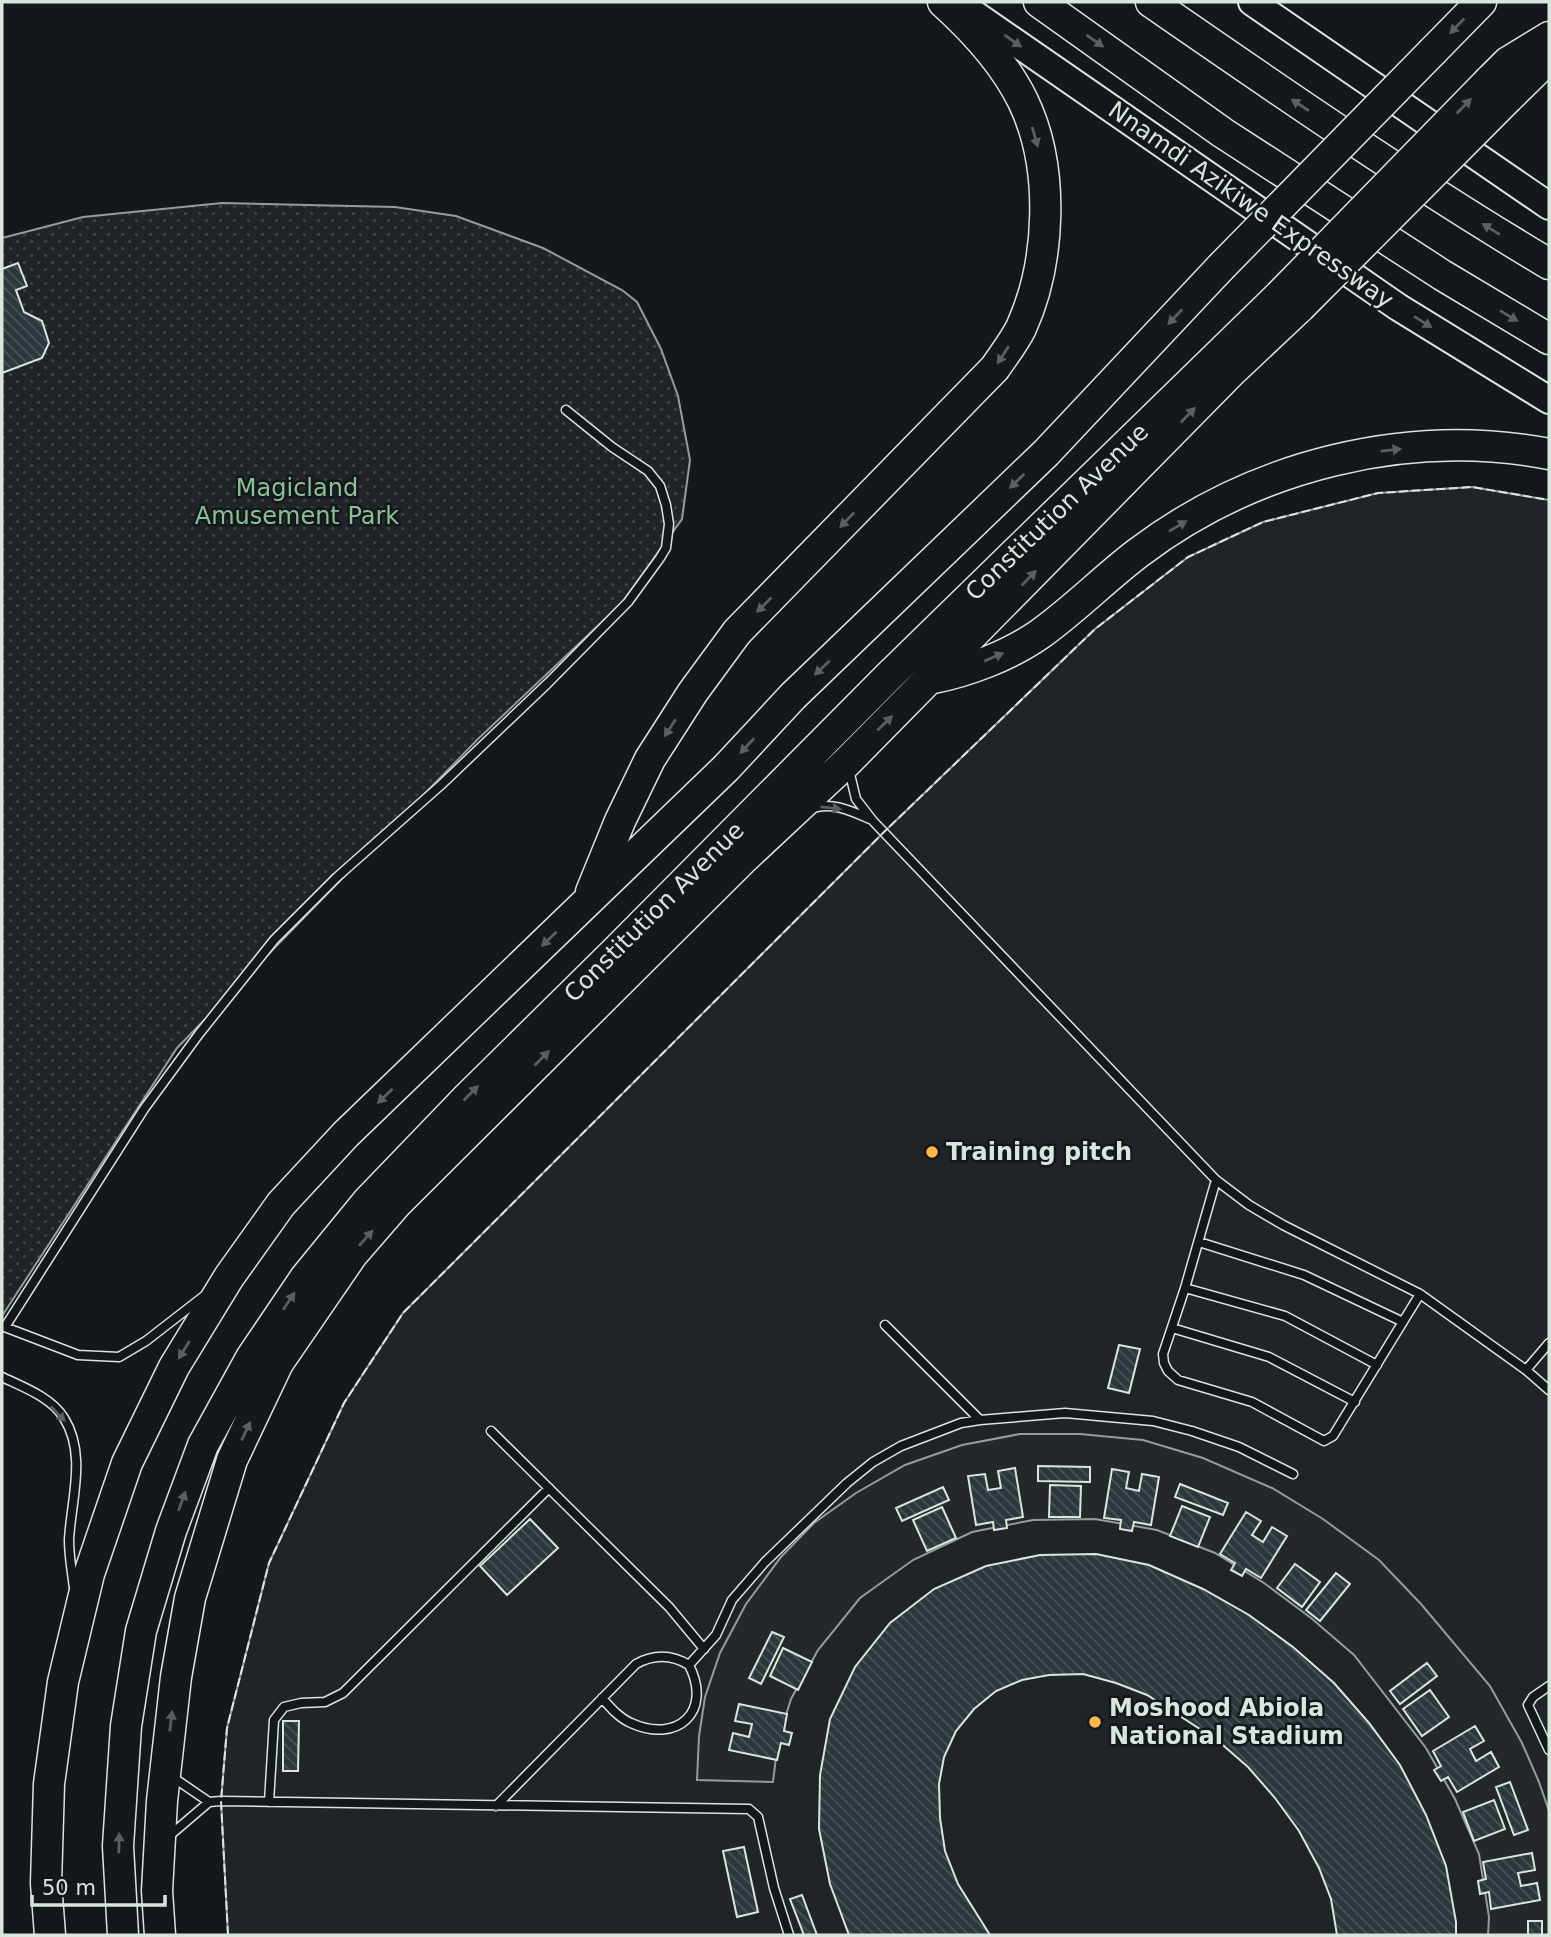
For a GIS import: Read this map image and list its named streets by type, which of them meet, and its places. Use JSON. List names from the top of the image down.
{
  "streets": {
    "highway": ["Nnamdi Azikiwe Expressway", "Constitution Avenue"]
  },
  "parks": ["Magicland Amusement Park"],
  "places": ["Training pitch", "Moshood Abiola National Stadium"],
  "scale_bar": "50 m"
}
